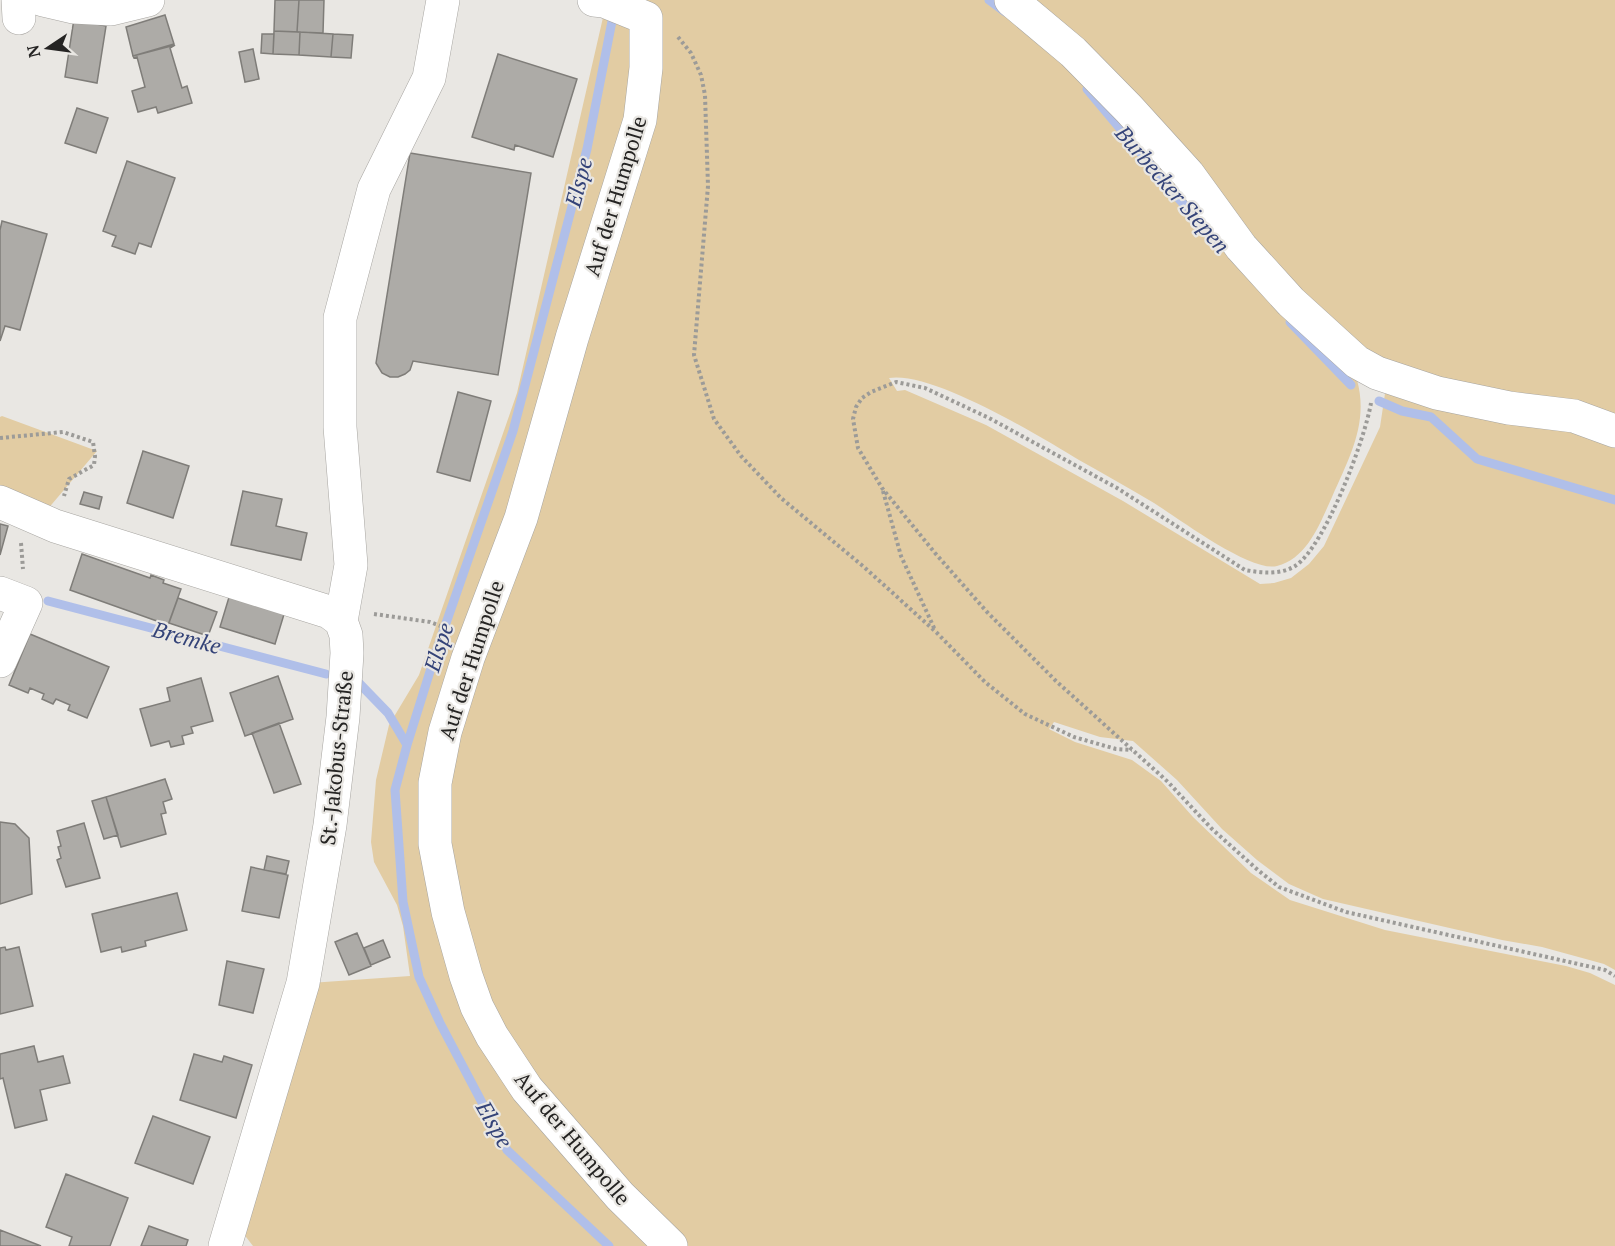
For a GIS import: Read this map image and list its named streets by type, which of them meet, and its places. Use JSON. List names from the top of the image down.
{
  "streets": {
    "street": ["Auf der Humpolle", "St.-Jakobus-Straße"]
  },
  "water": ["Elspe", "Burbecker Siepen", "Bremke"],
  "north": "left"
}
